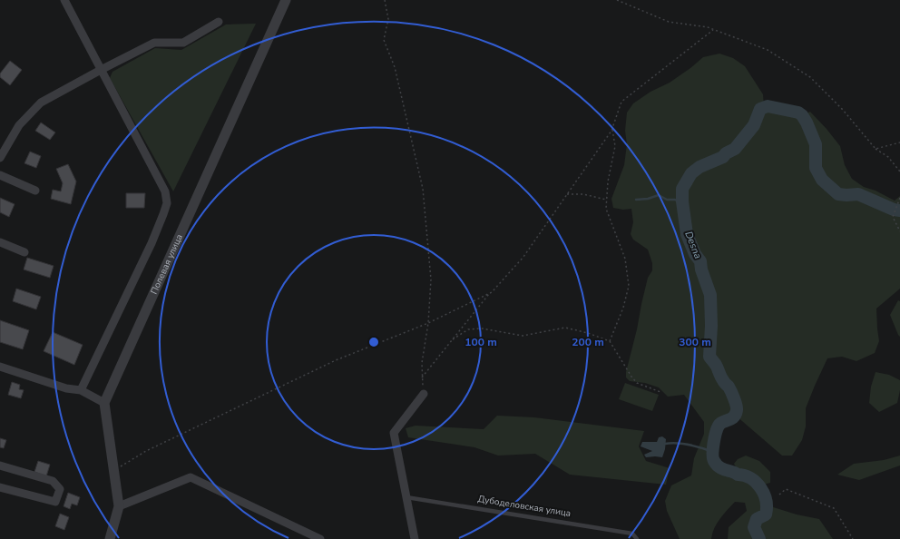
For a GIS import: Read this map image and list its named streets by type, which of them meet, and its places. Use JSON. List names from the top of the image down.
{
  "streets": {
    "street": ["Полевая улица"],
    "lane": ["Дубоделовская улица"]
  },
  "water": ["Desna"],
  "rings": ["100 m", "200 m", "300 m"]
}
